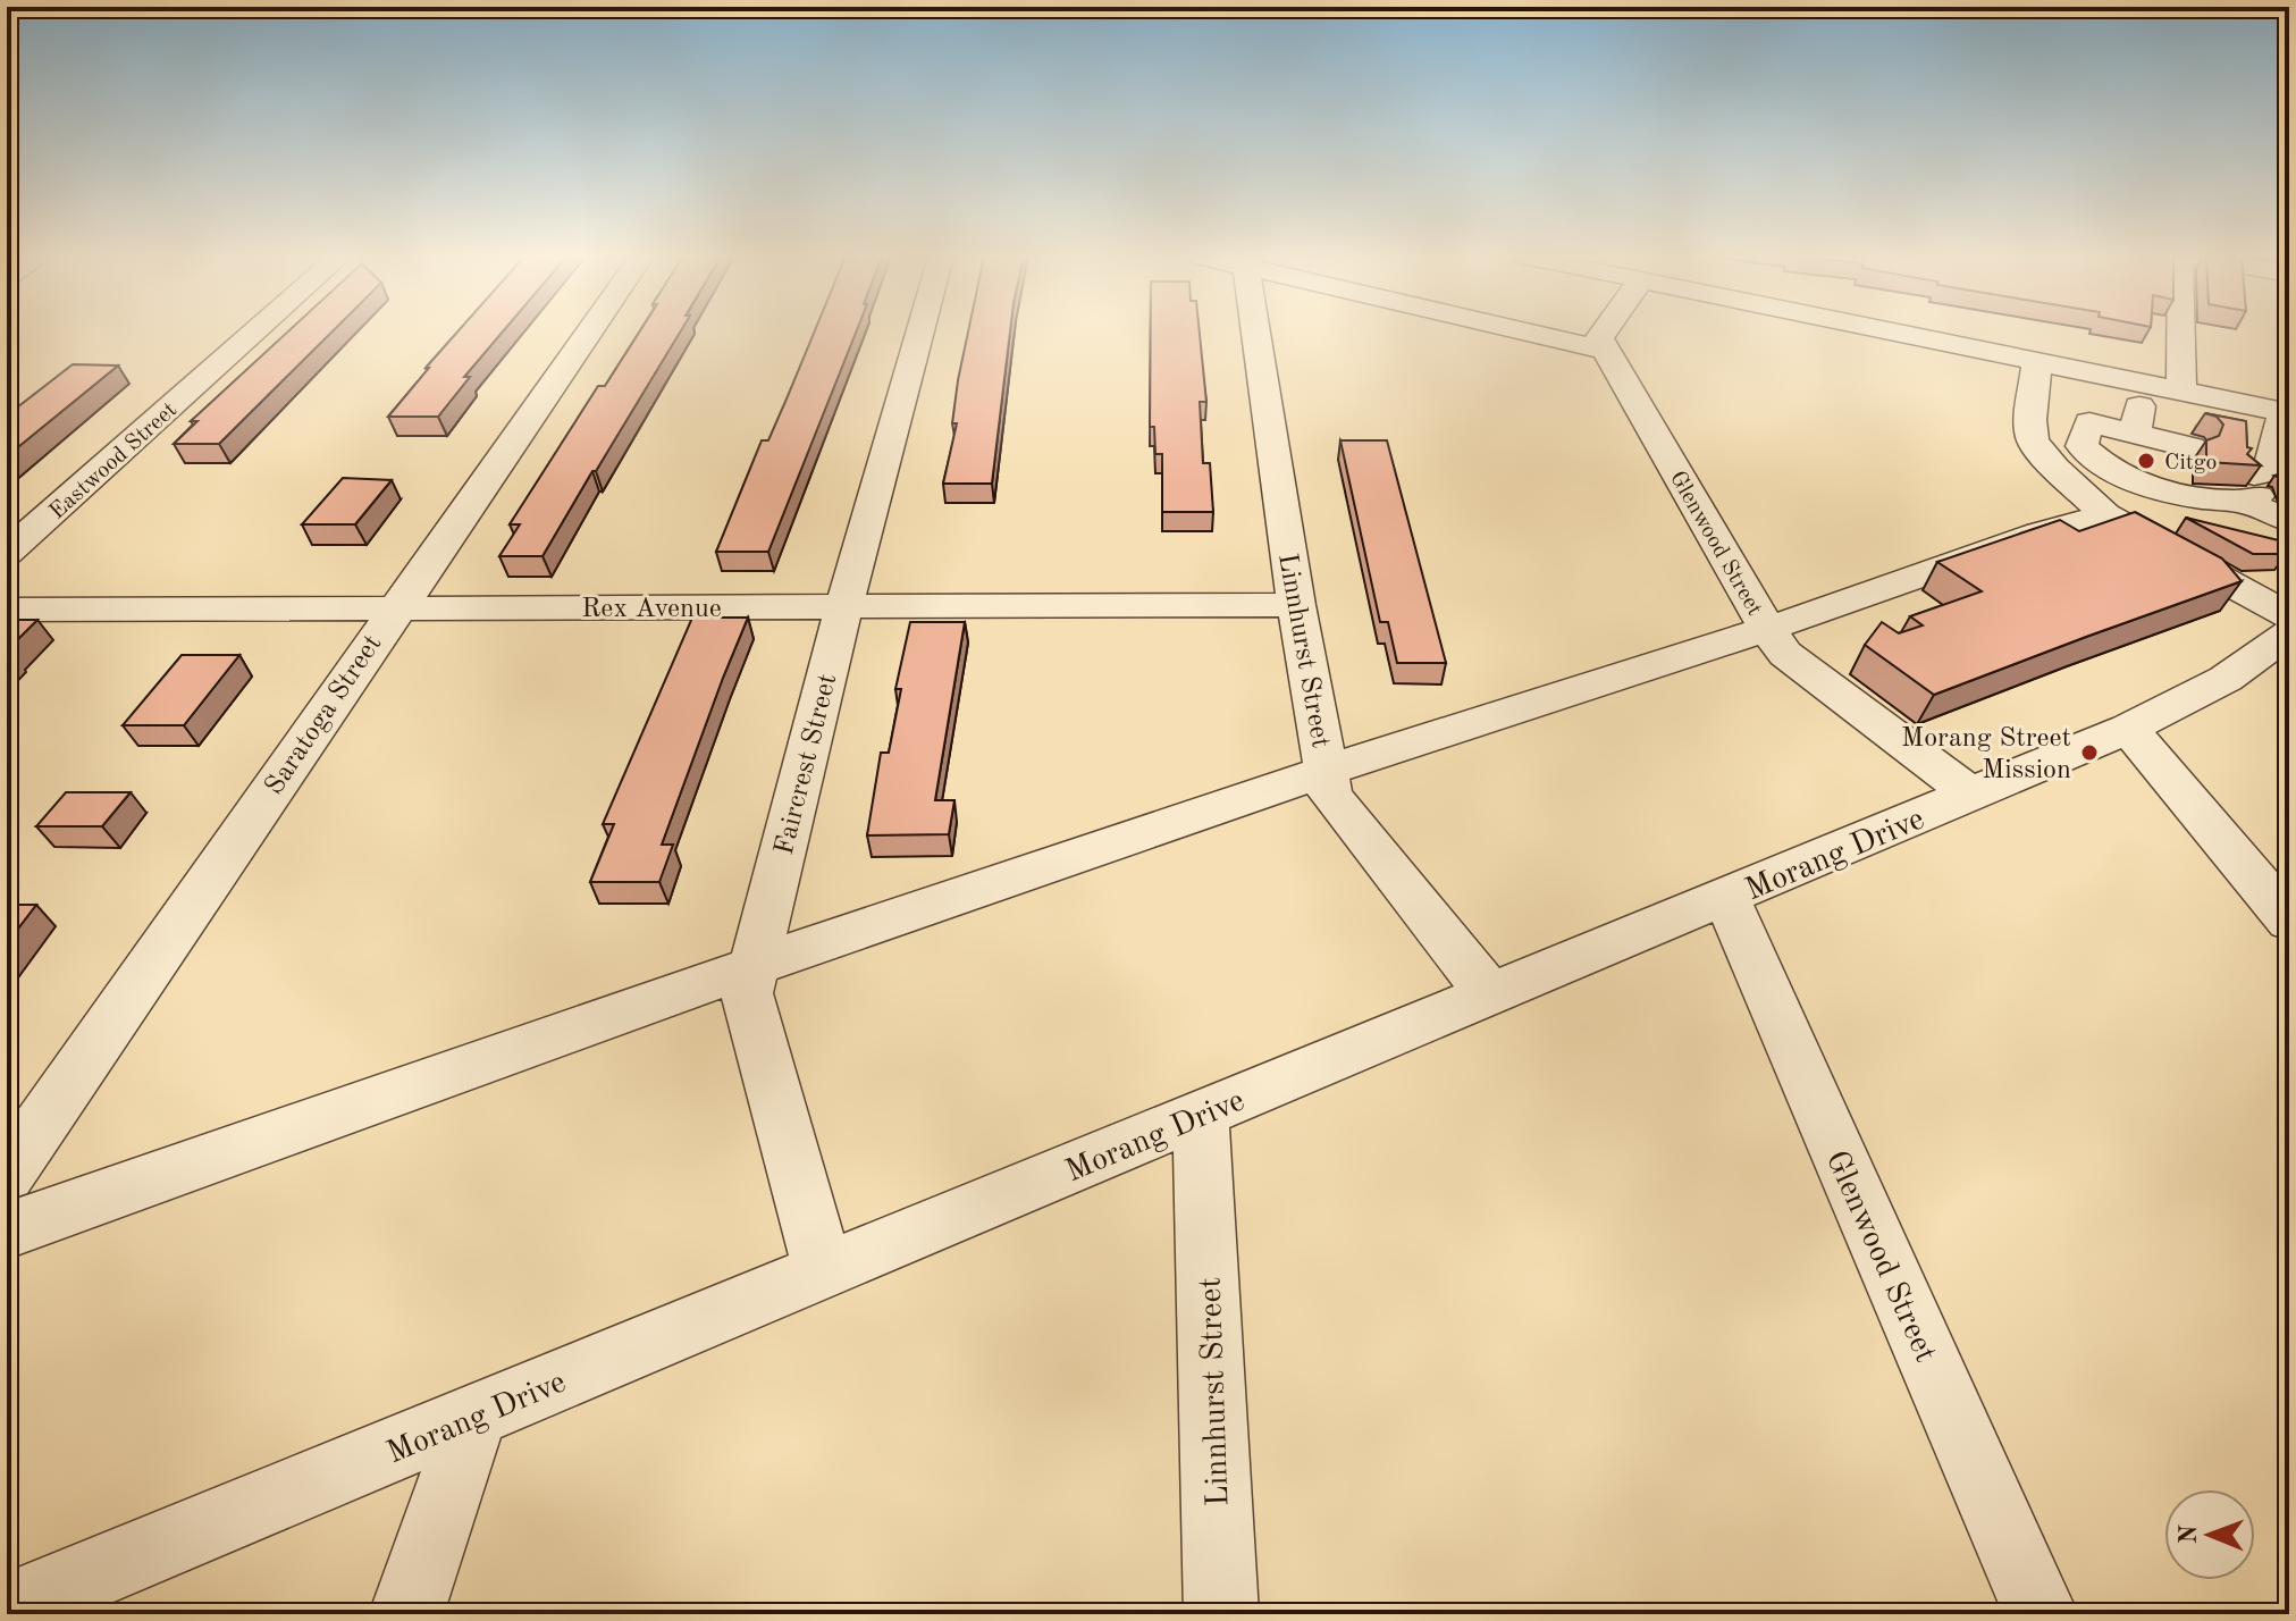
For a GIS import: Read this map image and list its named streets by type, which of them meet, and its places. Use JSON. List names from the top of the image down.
{
  "streets": {
    "street": [
      "Eastwood Street",
      "Glenwood Street",
      "Rex Avenue",
      "Linnhurst Street",
      "Saratoga Street",
      "Faircrest Street",
      "Morang Drive"
    ]
  },
  "crossings": [
    ["Glenwood Street", "Morang Drive"],
    ["Rex Avenue", "Linnhurst Street"],
    ["Rex Avenue", "Saratoga Street"],
    ["Rex Avenue", "Faircrest Street"],
    ["Linnhurst Street", "Morang Drive"],
    ["Faircrest Street", "Morang Drive"]
  ],
  "places": ["Citgo", "Morang Street Mission"],
  "north": "left"
}
